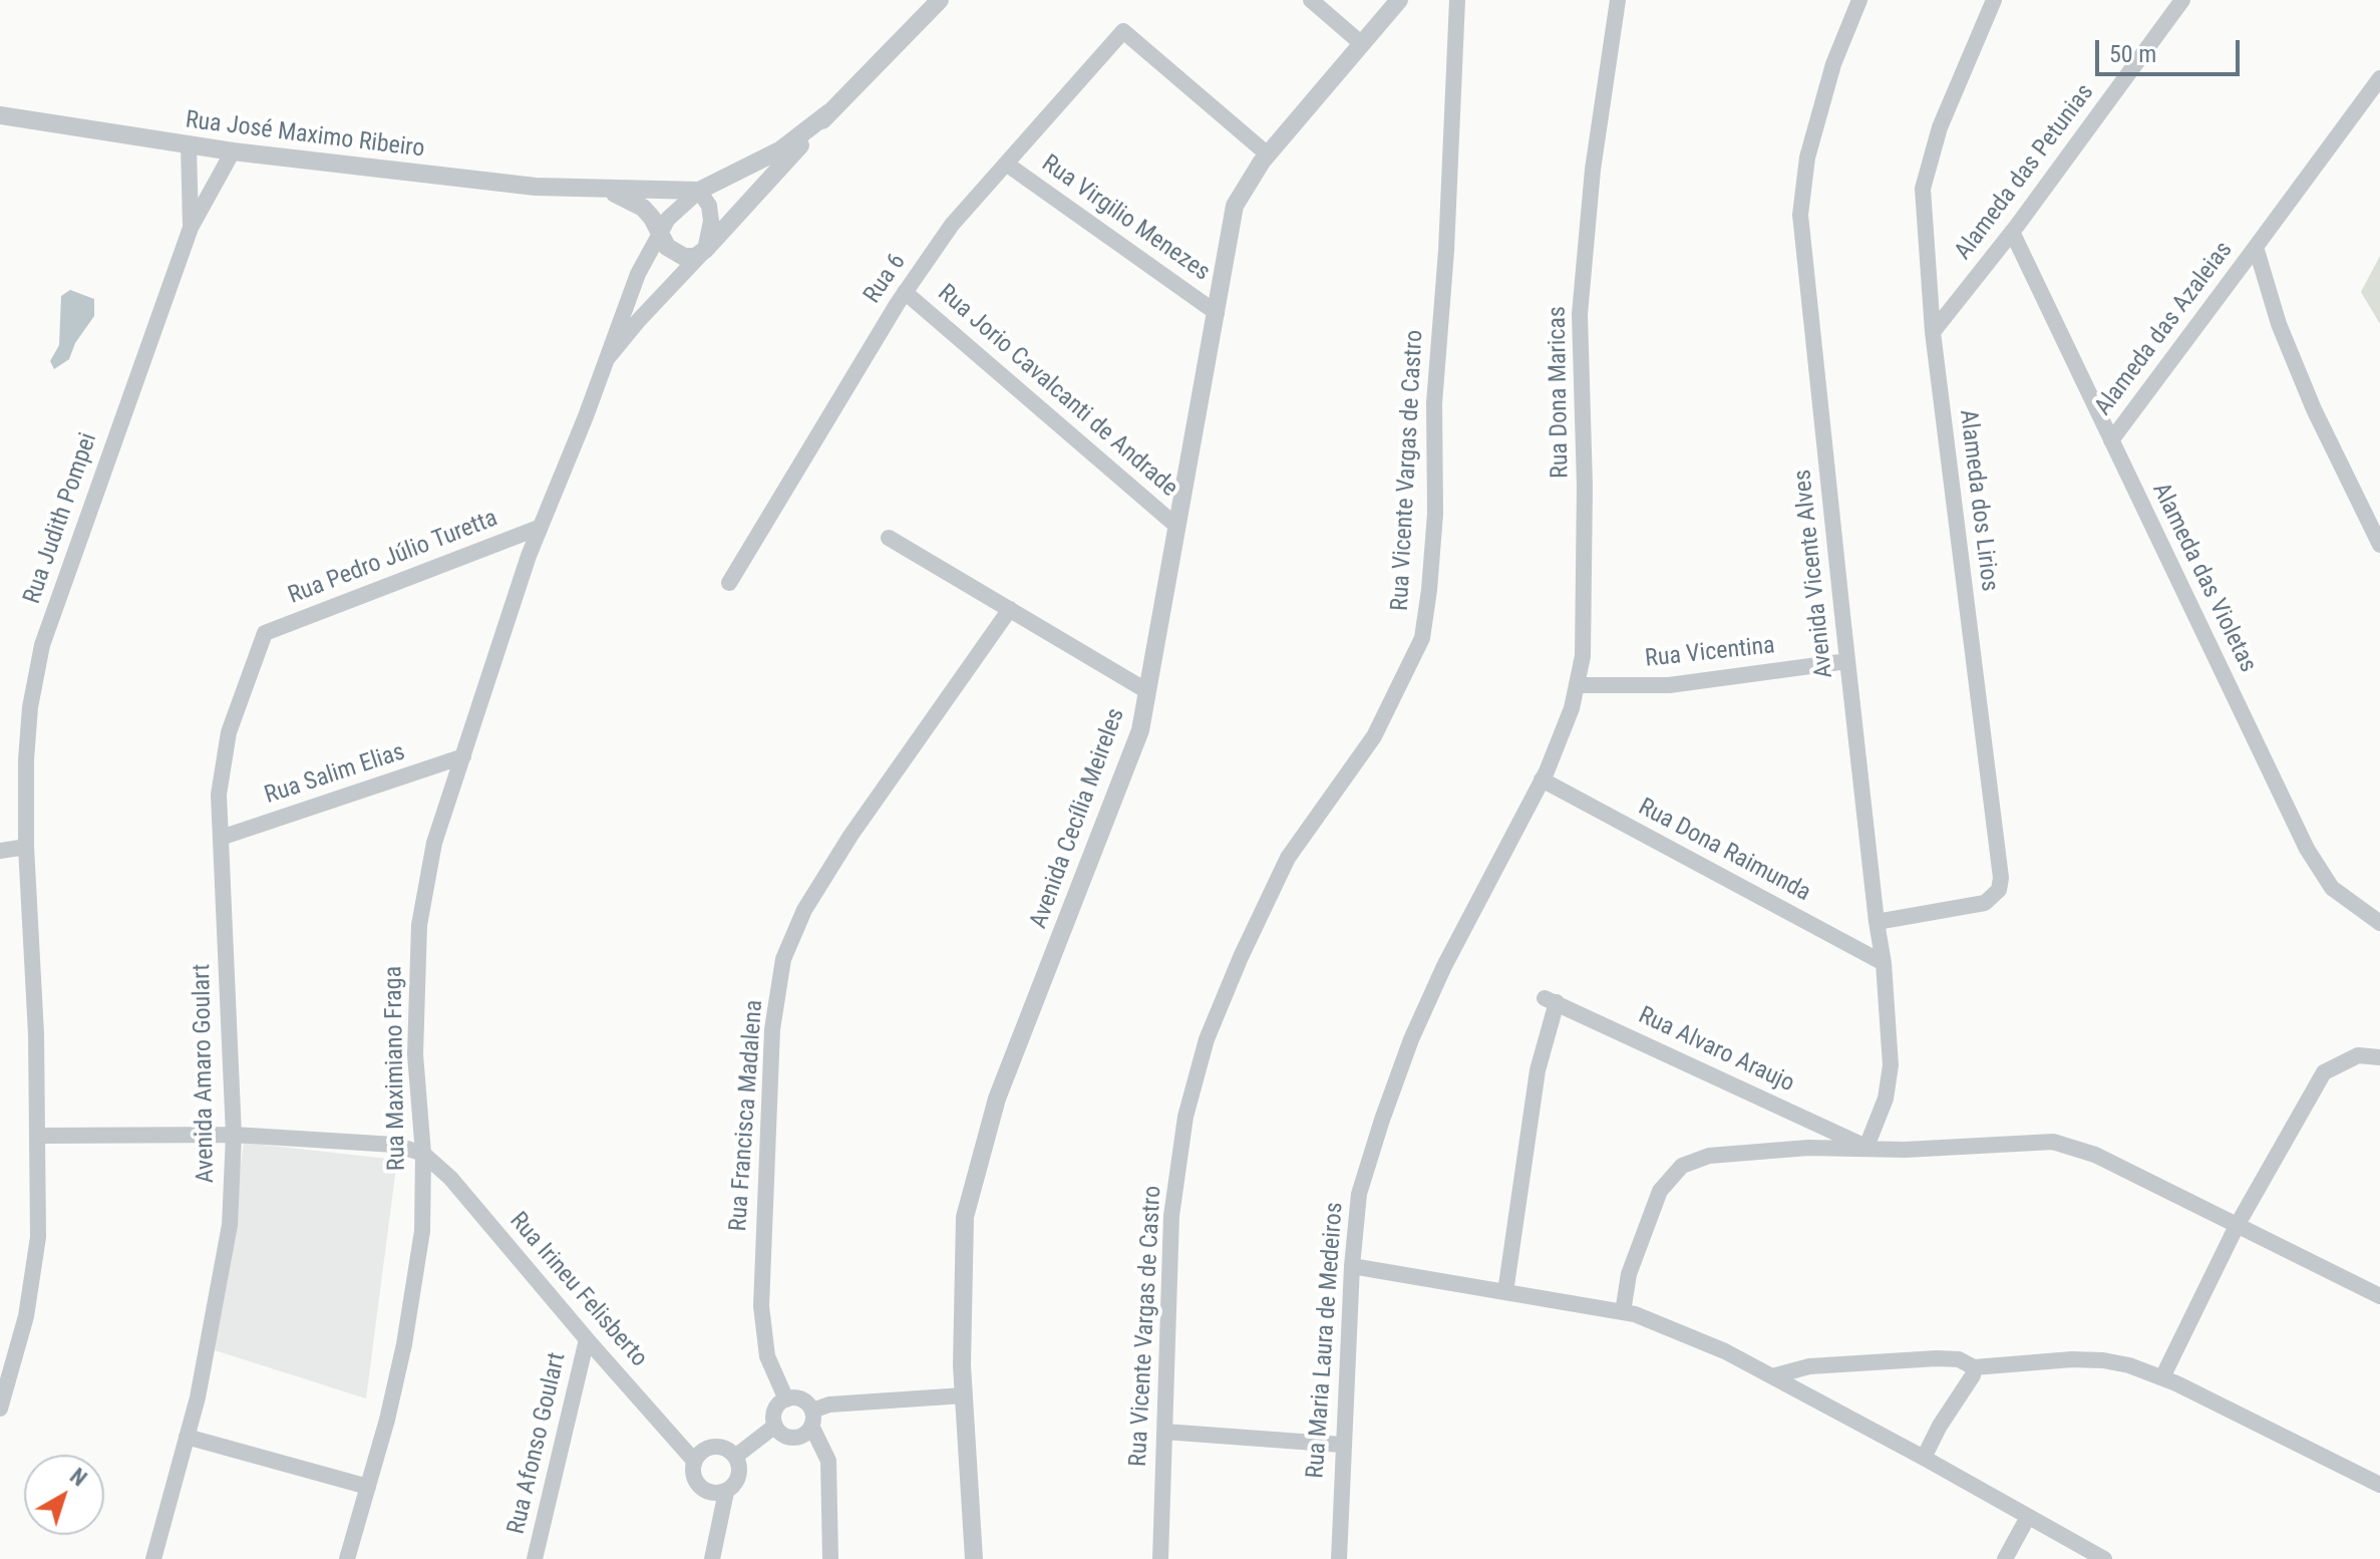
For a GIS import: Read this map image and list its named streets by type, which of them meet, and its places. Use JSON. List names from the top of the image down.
{
  "streets": {
    "street": [
      "Rua José Maximo Ribeiro",
      "Alameda das Petunias",
      "Rua Virgilio Menezes",
      "Rua 6",
      "Alameda das Azaleias",
      "Rua Jorio Cavalcanti de Andrade",
      "Rua Dona Maricas",
      "Rua Vicente Vargas de Castro",
      "Alameda dos Lirios",
      "Rua Judith Pompei",
      "Rua Pedro Júlio Turetta",
      "Avenida Vicente Alves",
      "Alameda das Violetas",
      "Rua Vicentina",
      "Rua Salim Elias",
      "Avenida Cecília Meireles",
      "Rua Dona Raimunda",
      "Rua Alvaro Araujo",
      "Rua Maximiano Fraga",
      "Avenida Amaro Goulart",
      "Rua Francisca Madalena",
      "Rua Irineu Felisberto",
      "Rua Maria Laura de Medeiros",
      "Rua Afonso Goulart"
    ]
  },
  "crossings": [
    ["Rua José Maximo Ribeiro", "Rua Judith Pompei"],
    ["Rua José Maximo Ribeiro", "Rua Maximiano Fraga"],
    ["Alameda das Petunias", "Alameda dos Lirios"],
    ["Alameda das Petunias", "Alameda das Violetas"],
    ["Rua Virgilio Menezes", "Rua 6"],
    ["Rua Virgilio Menezes", "Avenida Cecília Meireles"],
    ["Rua 6", "Rua Jorio Cavalcanti de Andrade"],
    ["Rua 6", "Avenida Cecília Meireles"],
    ["Alameda das Azaleias", "Alameda das Violetas"],
    ["Rua Jorio Cavalcanti de Andrade", "Avenida Cecília Meireles"],
    ["Rua Dona Maricas", "Rua Vicentina"],
    ["Rua Dona Maricas", "Rua Dona Raimunda"],
    ["Rua Dona Maricas", "Rua Maria Laura de Medeiros"],
    ["Alameda dos Lirios", "Avenida Vicente Alves"],
    ["Rua Pedro Júlio Turetta", "Rua Maximiano Fraga"],
    ["Rua Pedro Júlio Turetta", "Avenida Amaro Goulart"],
    ["Avenida Vicente Alves", "Rua Vicentina"],
    ["Avenida Vicente Alves", "Rua Dona Raimunda"],
    ["Avenida Vicente Alves", "Rua Alvaro Araujo"],
    ["Rua Salim Elias", "Rua Maximiano Fraga"],
    ["Rua Salim Elias", "Avenida Amaro Goulart"],
    ["Rua Dona Raimunda", "Rua Maria Laura de Medeiros"],
    ["Rua Maximiano Fraga", "Rua Irineu Felisberto"],
    ["Rua Irineu Felisberto", "Rua Afonso Goulart"]
  ],
  "scale_bar": "50 m",
  "north": "top right"
}
